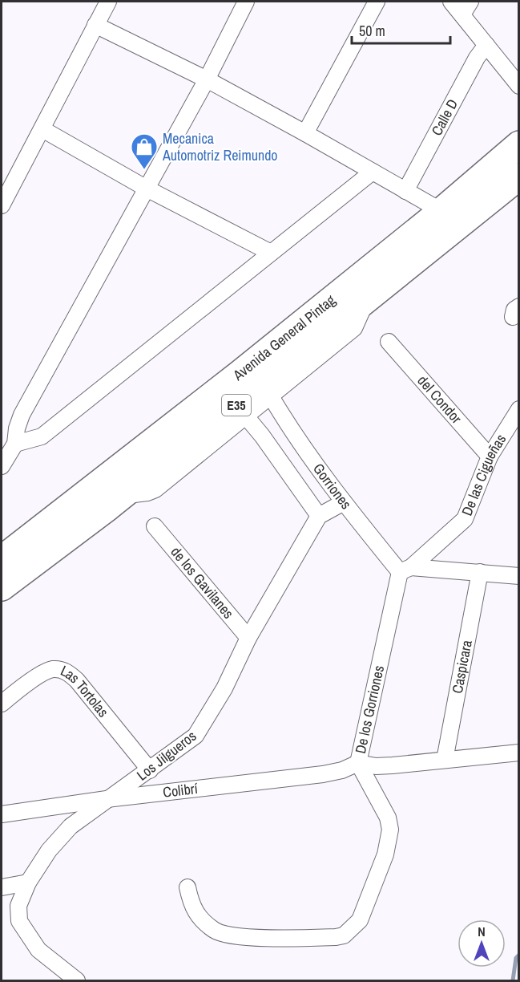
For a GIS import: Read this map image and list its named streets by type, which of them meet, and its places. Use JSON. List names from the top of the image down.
{
  "streets": {
    "highway": ["Avenida General Pintag", "E35"],
    "street": [
      "Calle D",
      "del Condor",
      "De las Cigueñas",
      "Gorriones",
      "de los Gavilanes",
      "Caspicara",
      "Las Tortolas",
      "De los Gorriones",
      "Los Jilgueros",
      "Colibrí"
    ]
  },
  "crossings": [
    ["del Condor", "De las Cigueñas"],
    ["De las Cigueñas", "Gorriones"],
    ["De las Cigueñas", "De los Gorriones"],
    ["Gorriones", "De los Gorriones"],
    ["de los Gavilanes", "Los Jilgueros"],
    ["Las Tortolas", "Los Jilgueros"],
    ["De los Gorriones", "Colibrí"],
    ["Los Jilgueros", "Colibrí"]
  ],
  "places": {
    "shop": ["Mecanica Automotriz Reimundo"]
  },
  "scale_bar": "50 m",
  "north": "top"
}
